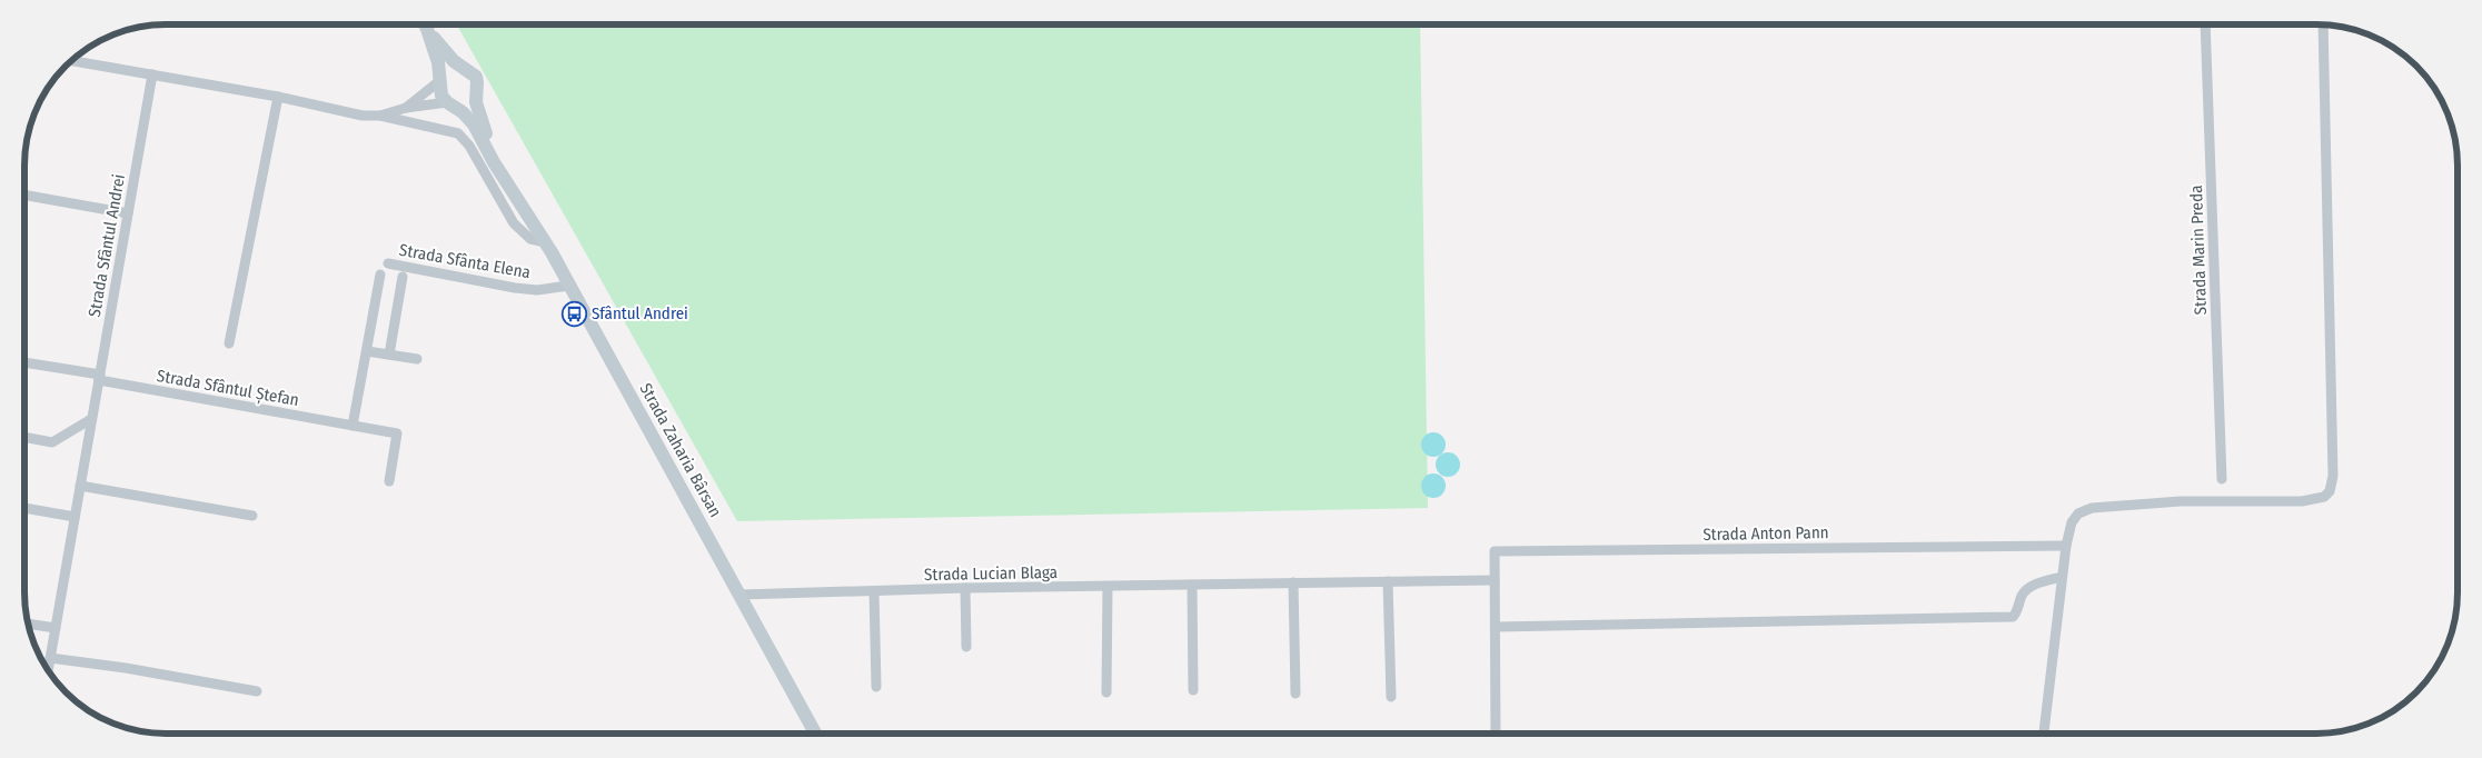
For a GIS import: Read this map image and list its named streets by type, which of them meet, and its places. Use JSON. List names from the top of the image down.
{
  "streets": {
    "main road": ["Strada Zaharia Bârsan"],
    "street": [
      "Strada Sfântul Andrei",
      "Strada Marin Preda",
      "Strada Sfânta Elena",
      "Strada Sfântul Ștefan",
      "Strada Anton Pann",
      "Strada Lucian Blaga"
    ]
  },
  "crossings": [
    ["Strada Sfântul Andrei", "Strada Sfântul Ștefan"],
    ["Strada Sfânta Elena", "Strada Zaharia Bârsan"],
    ["Strada Zaharia Bârsan", "Strada Lucian Blaga"],
    ["Strada Anton Pann", "Strada Lucian Blaga"]
  ],
  "places": {
    "bus stop": ["Sfântul Andrei"]
  }
}
